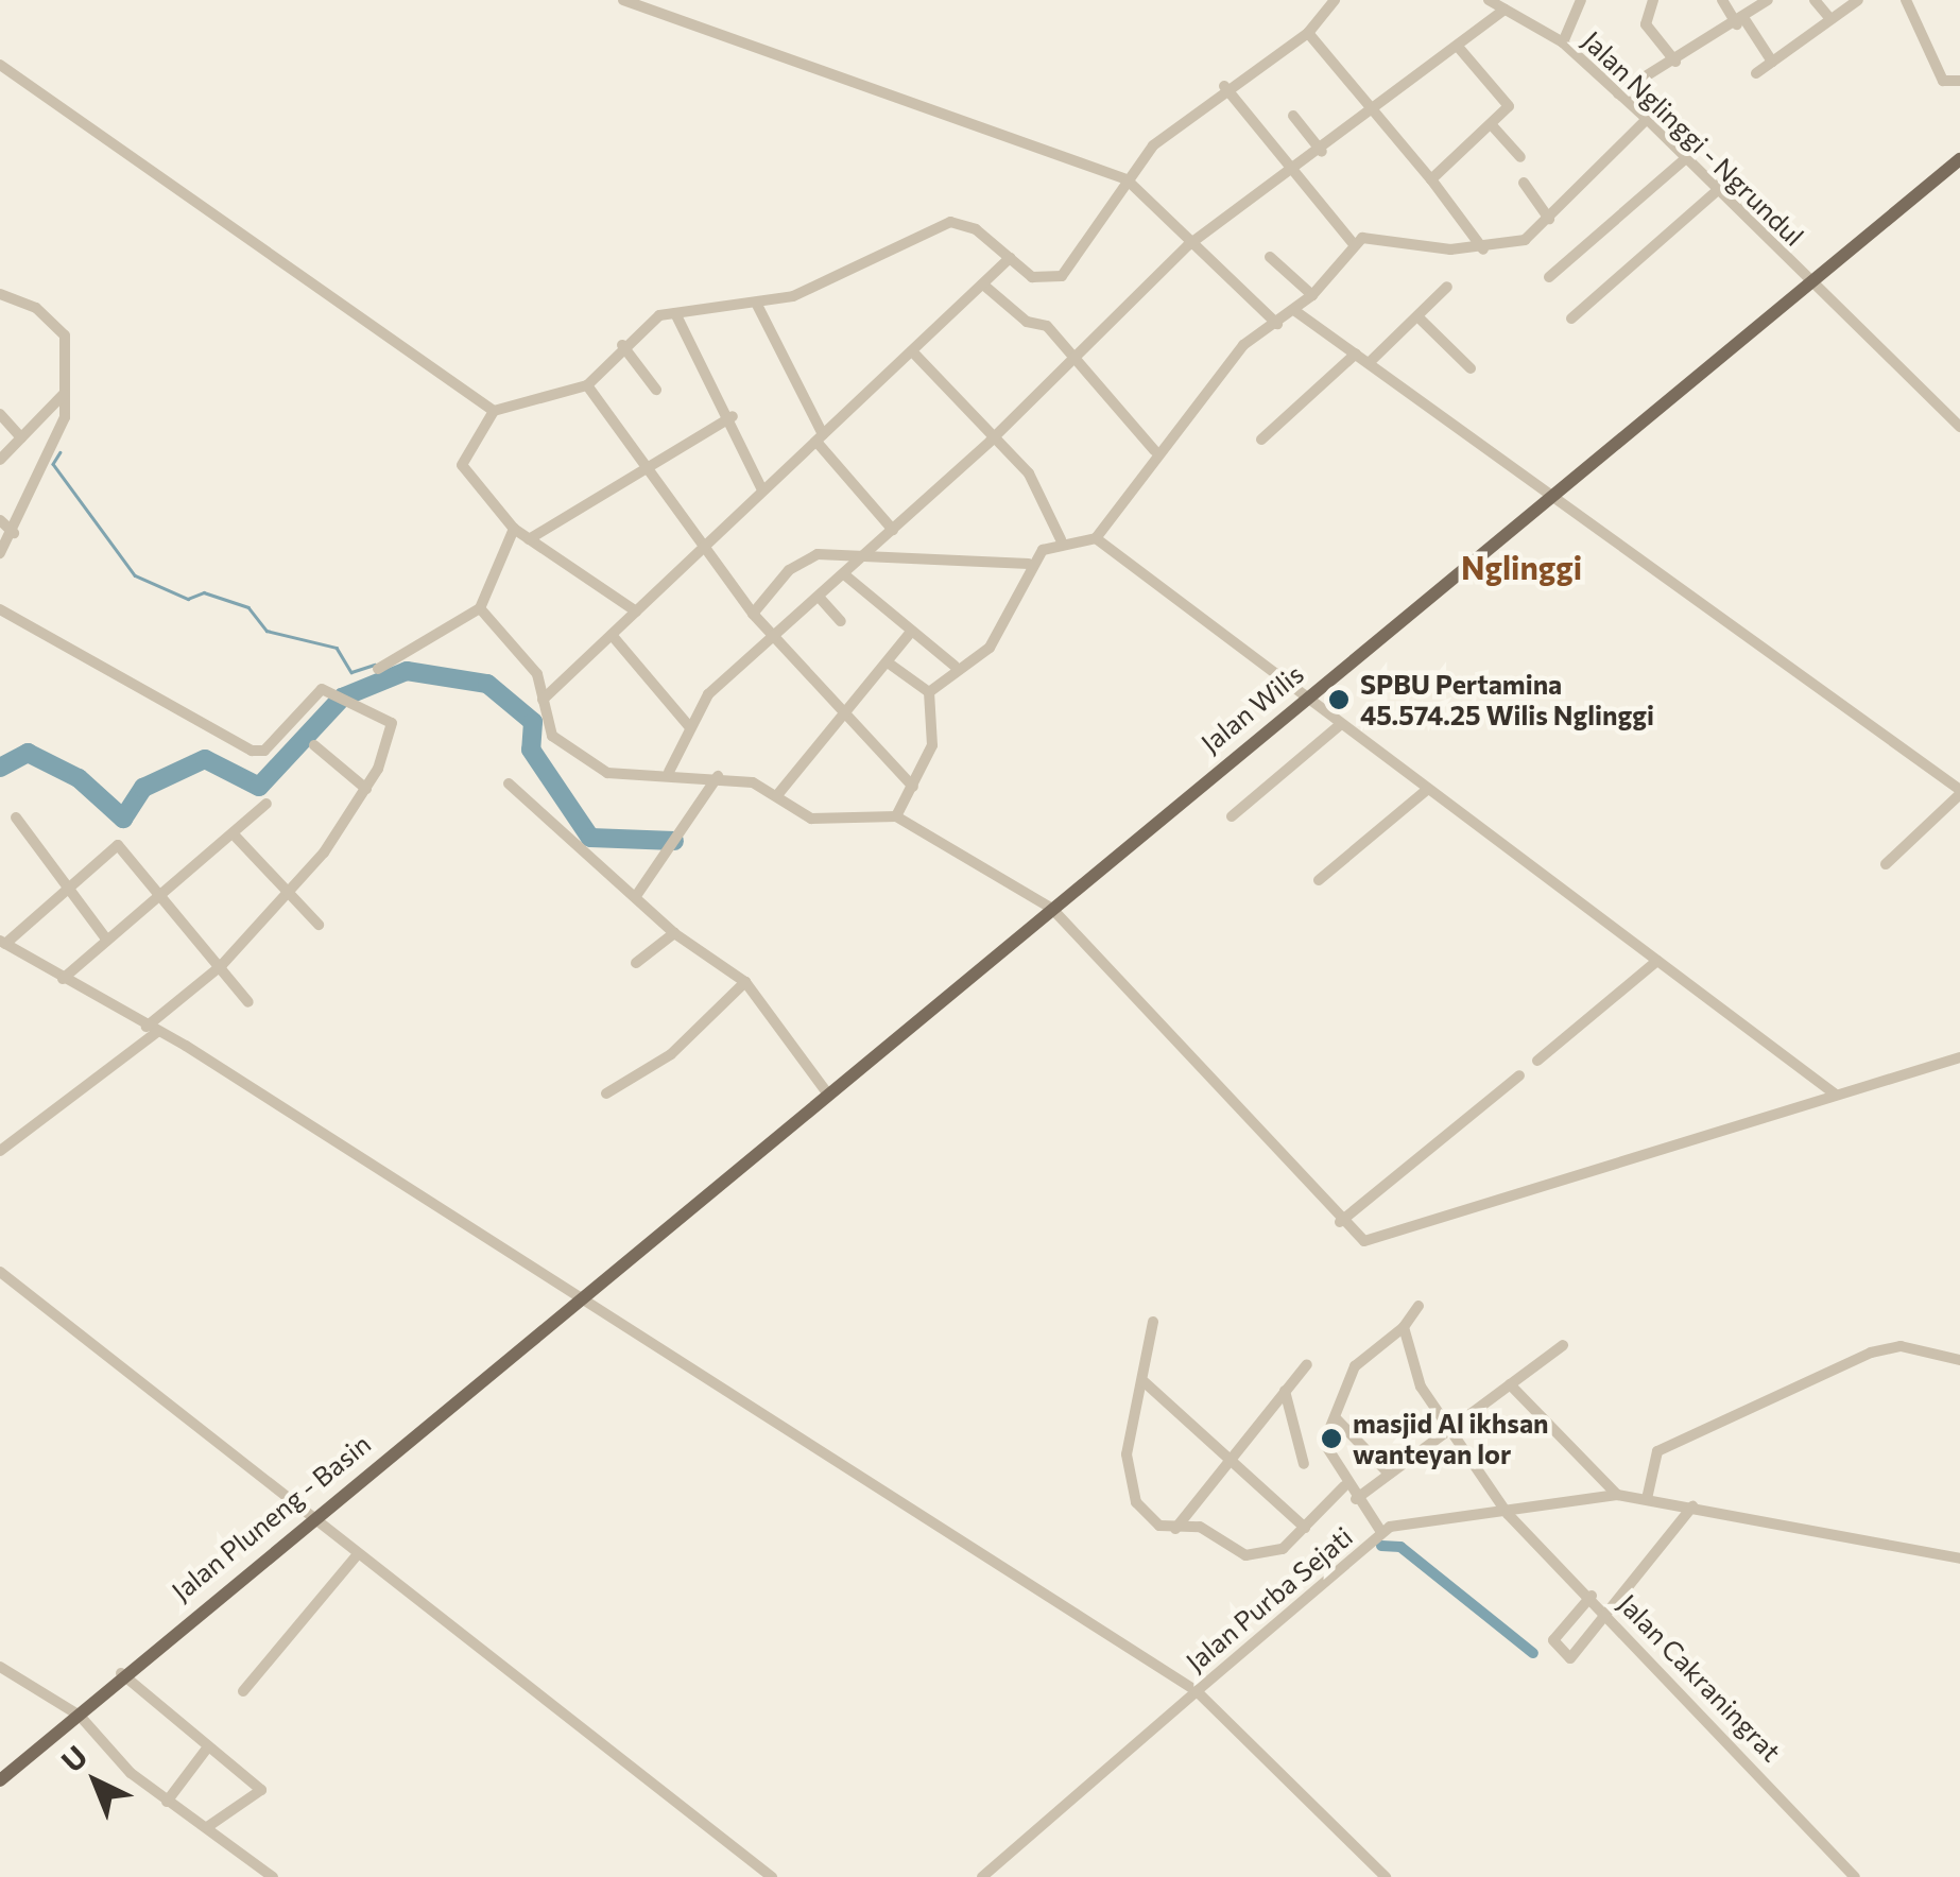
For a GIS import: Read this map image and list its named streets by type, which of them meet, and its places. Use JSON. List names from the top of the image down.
{
  "streets": {
    "main road": ["Jalan Wilis", "Jalan Pluneng - Basin"],
    "street": ["Jalan Nglinggi - Ngrundul", "Jalan Purba Sejati", "Jalan Cakraningrat"]
  },
  "crossings": [
    ["Jalan Nglinggi - Ngrundul", "Jalan Wilis"],
    ["Jalan Wilis", "Jalan Pluneng - Basin"],
    ["Jalan Wilis", "Jalan Purba Sejati"],
    ["Jalan Pluneng - Basin", "Jalan Purba Sejati"],
    ["Jalan Purba Sejati", "Jalan Cakraningrat"]
  ],
  "districts": ["Nglinggi"],
  "places": ["SPBU Pertamina 45.574.25 Wilis Nglinggi", "masjid Al ikhsan wanteyan lor"],
  "north": "top left"
}
